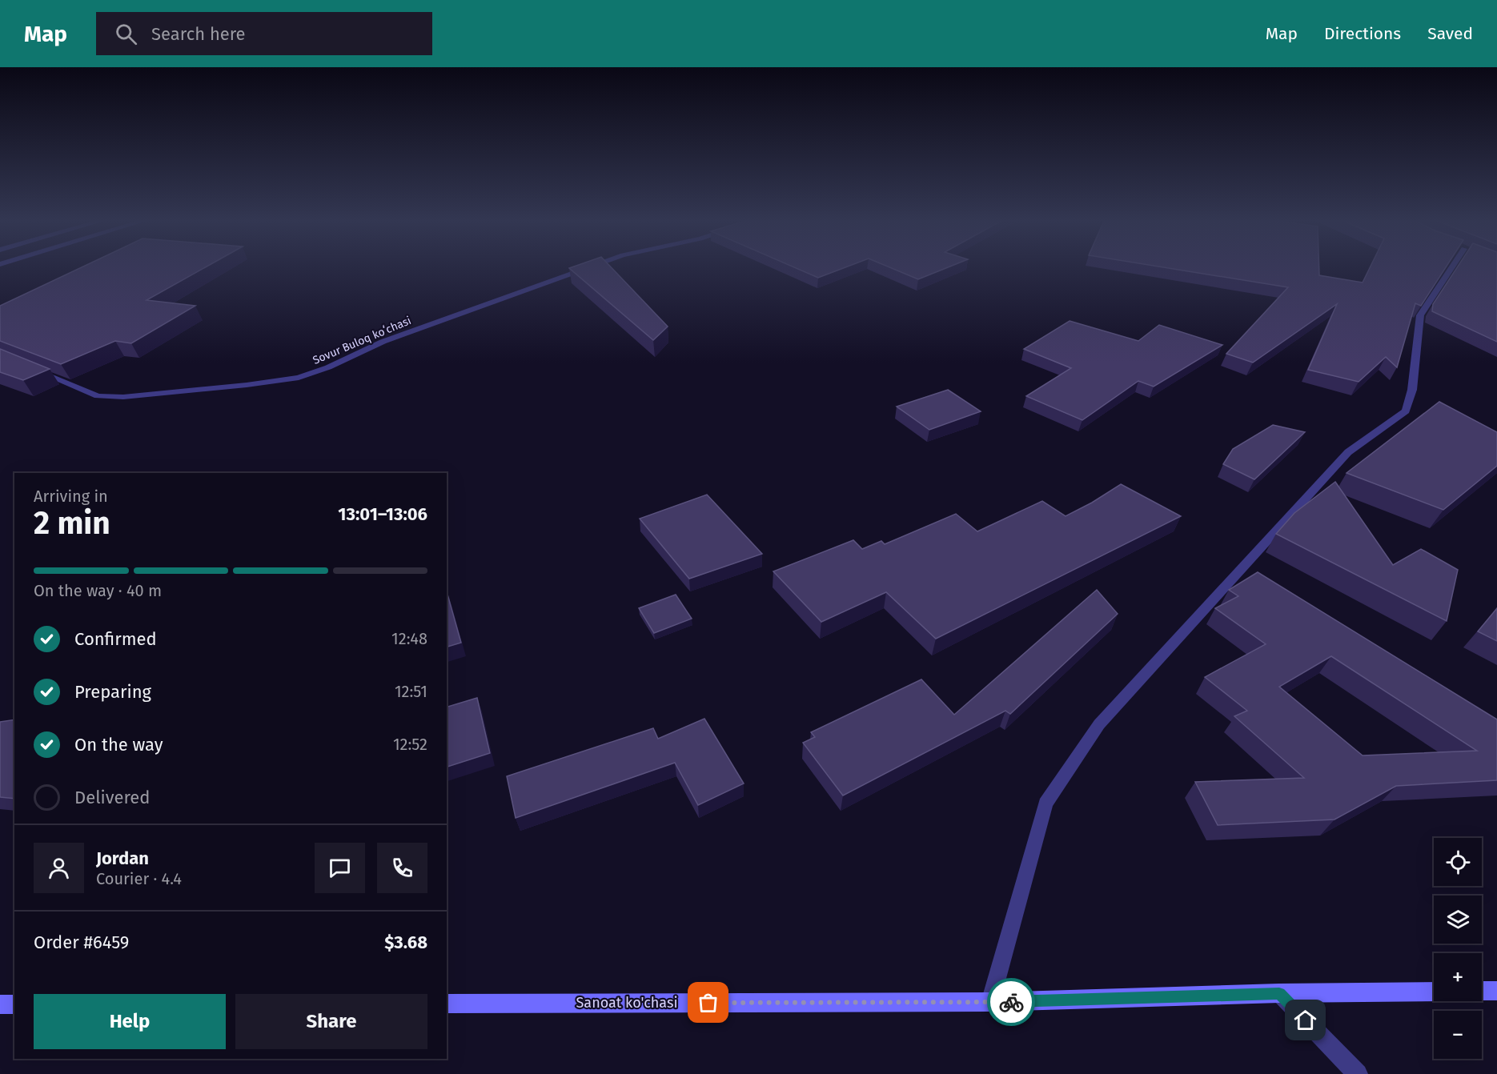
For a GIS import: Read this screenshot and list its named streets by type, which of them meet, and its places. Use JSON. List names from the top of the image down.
{
  "streets": {
    "main road": ["Sanoat ko'chasi"],
    "street": ["Sovur Buloq koʻchasi"]
  },
  "page": {
    "header": "Map",
    "search": "Search here",
    "nav": ["Map", "Directions", "Saved"],
    "heading": ["2 min", "Arriving in", "13:01–13:06"],
    "panel": [
      "Jordan",
      "Courier · 4.4",
      "Order #6459",
      "$3.68"
    ],
    "bar": "On the way · 40 m",
    "list": [
      ["Confirmed", "12:48"],
      ["Preparing", "12:51"],
      ["On the way", "12:52"],
      "Delivered"
    ],
    "map_buttons": ["+", "−"],
    "buttons": ["Help", "Share"]
  }
}
